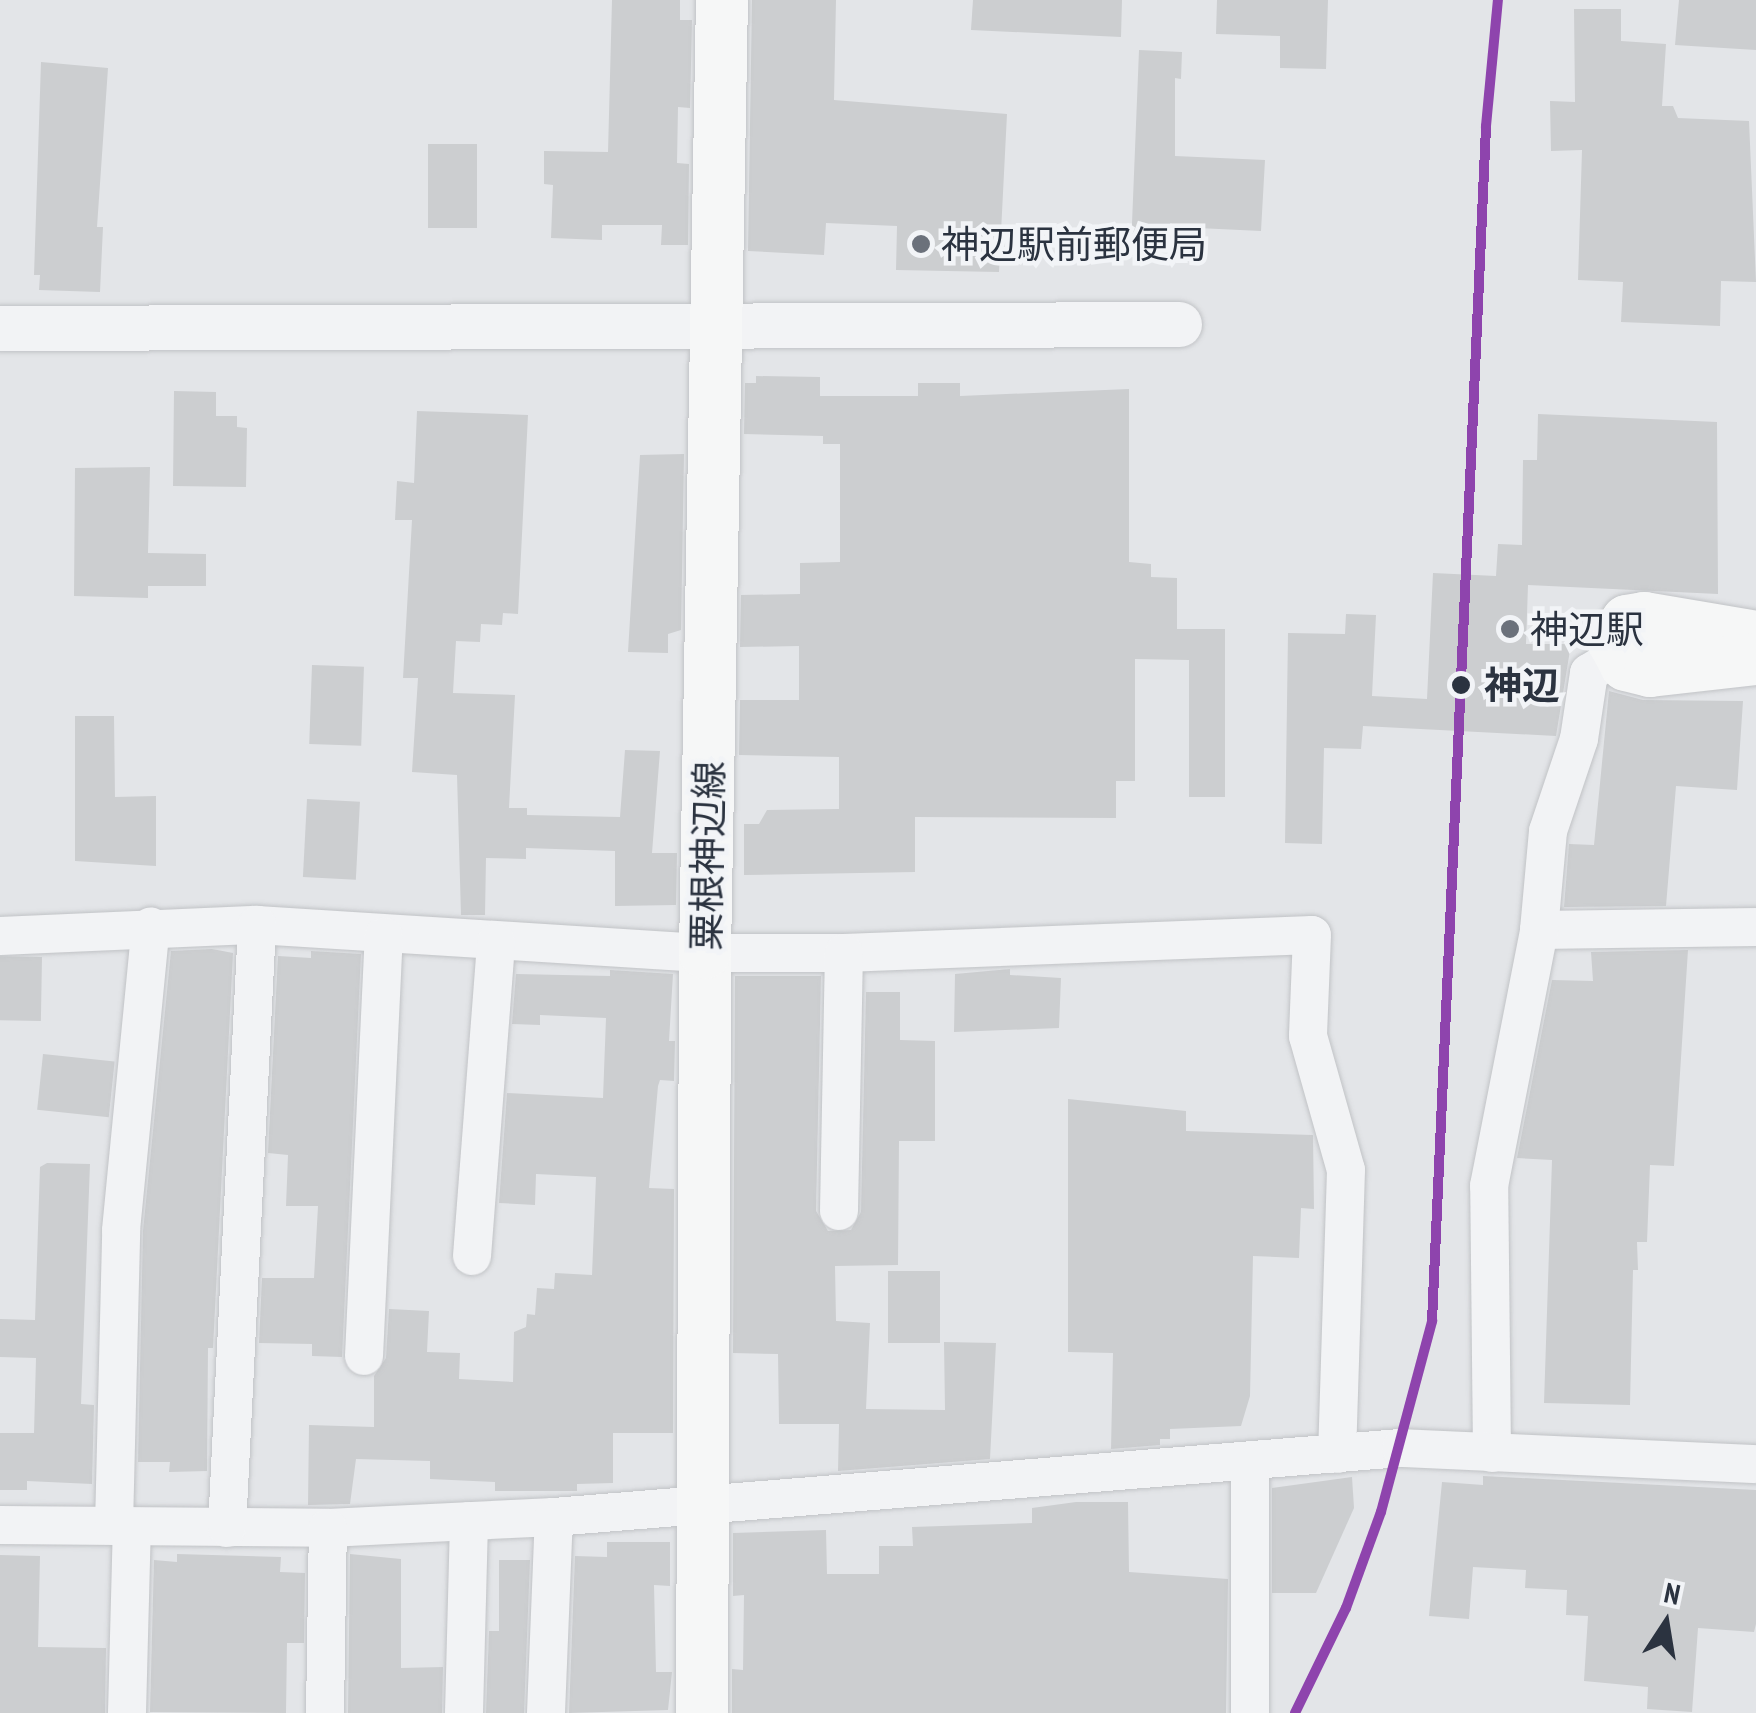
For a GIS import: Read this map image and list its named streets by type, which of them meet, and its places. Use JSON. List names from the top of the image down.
{
  "streets": {
    "main road": ["粟根神辺線"]
  },
  "places": ["神辺駅前郵便局", "神辺駅", "神辺"],
  "north": "top"
}
